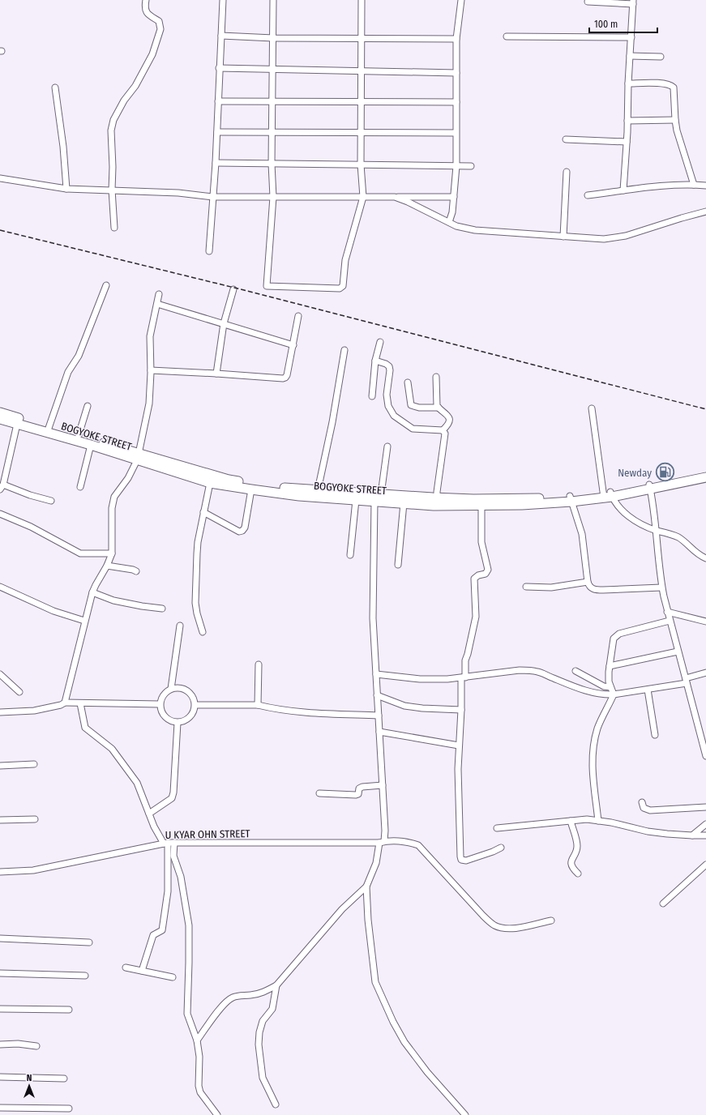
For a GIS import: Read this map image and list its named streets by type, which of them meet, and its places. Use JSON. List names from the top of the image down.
{
  "streets": {
    "main road": ["BOGYOKE STREET"],
    "street": ["U KYAR OHN STREET"]
  },
  "places": {
    "fuel station": ["Newday"]
  },
  "scale_bar": "100 m",
  "north": "top"
}
